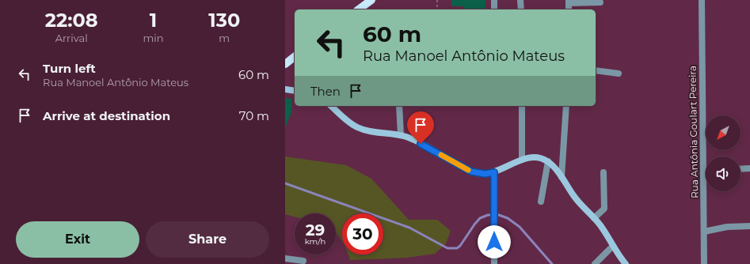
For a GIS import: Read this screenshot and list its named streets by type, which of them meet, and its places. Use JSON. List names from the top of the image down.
{
  "streets": {
    "street": ["Rua Antônia Goulart Pereira"]
  },
  "north": "bottom left",
  "page": {
    "eta": [
      "22:08",
      "Arrival",
      "1",
      "min",
      "130",
      "m"
    ],
    "turn": ["60 m", "Rua Manoel Antônio Mateus"],
    "list": [
      {
        "name": "Turn left",
        "note": "Rua Manoel Antônio Mateus",
        "value": "60 m"
      },
      {
        "name": "Arrive at destination",
        "value": "70 m"
      }
    ],
    "then": "Then",
    "speed": "29 km/h",
    "limit": "30",
    "buttons": ["Exit", "Share"]
  }
}
